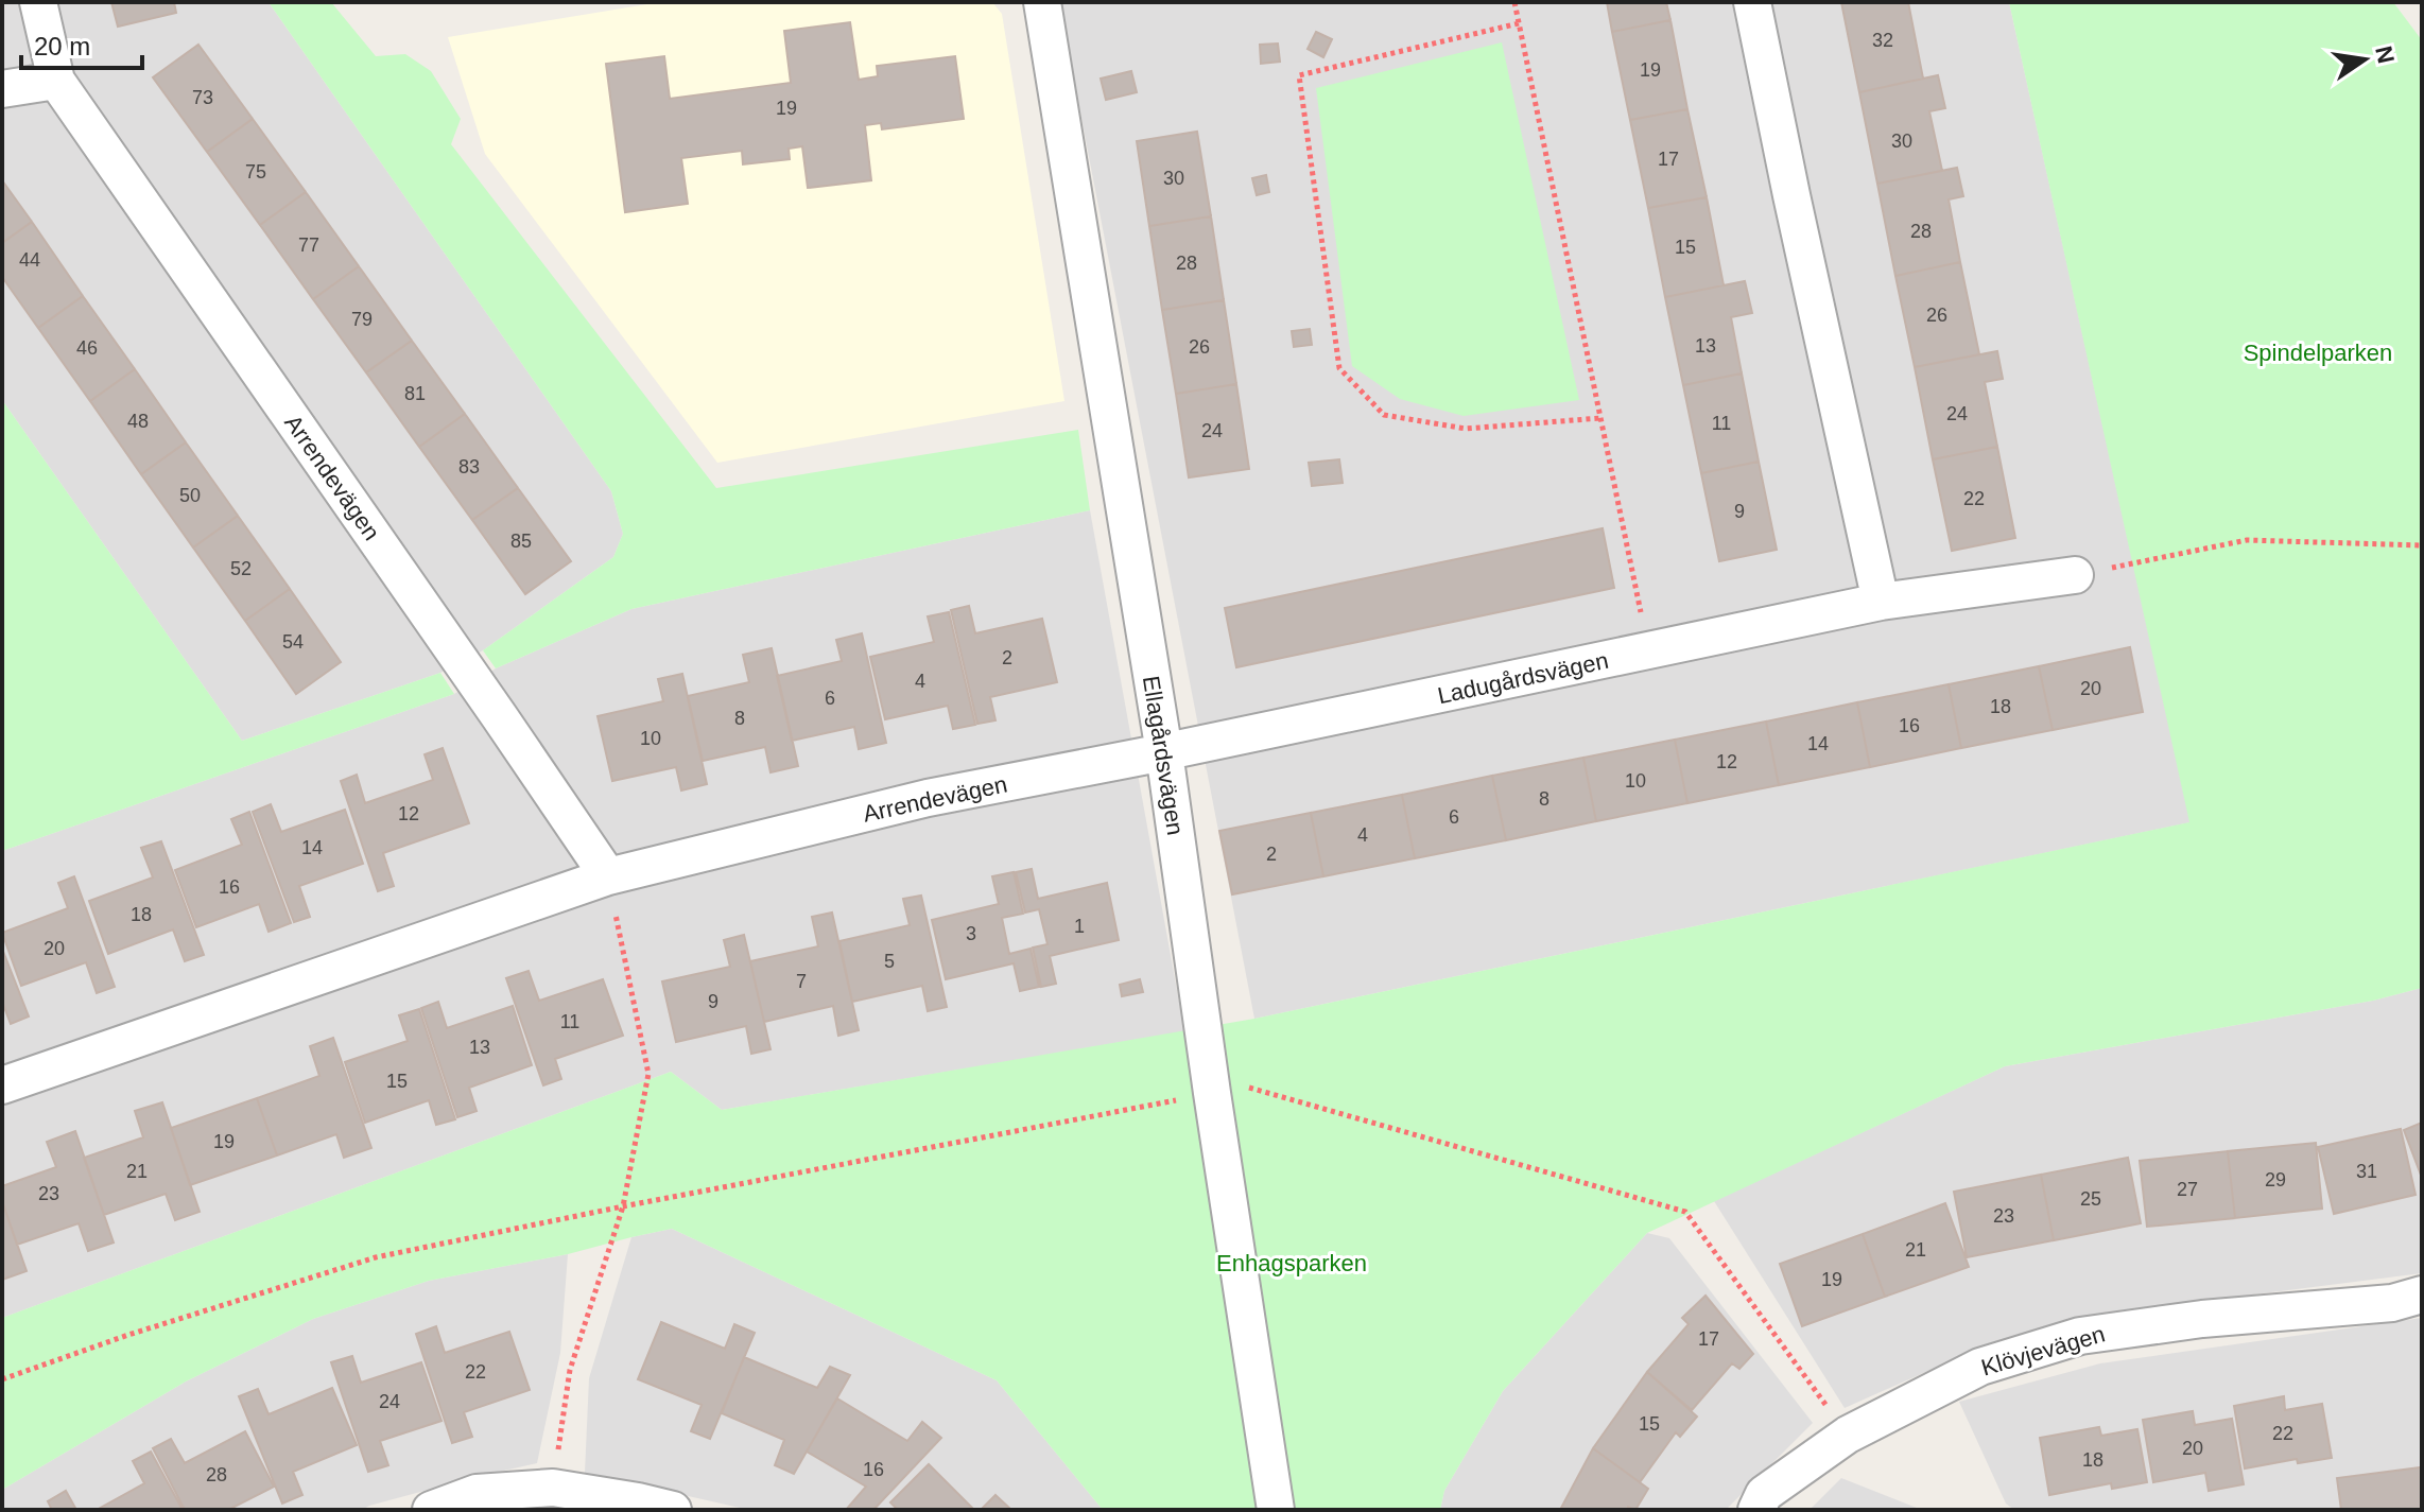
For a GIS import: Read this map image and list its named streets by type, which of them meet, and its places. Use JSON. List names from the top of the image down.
{
  "streets": {
    "street": [
      "Arrendevägen",
      "Ladugårdsvägen",
      "Ellagårdsvägen",
      "Klövjevägen"
    ]
  },
  "crossings": [
    ["Arrendevägen", "Ladugårdsvägen"],
    ["Arrendevägen", "Ellagårdsvägen"],
    ["Ladugårdsvägen", "Ellagårdsvägen"]
  ],
  "parks": ["Spindelparken", "Enhagsparken"],
  "house_numbers": [
    "32",
    "19",
    "73",
    "19",
    "30",
    "17",
    "75",
    "30",
    "28",
    "77",
    "15",
    "44",
    "28",
    "26",
    "79",
    "13",
    "26",
    "46",
    "81",
    "24",
    "48",
    "11",
    "24",
    "83",
    "50",
    "22",
    "9",
    "85",
    "52",
    "54",
    "2",
    "4",
    "20",
    "6",
    "18",
    "8",
    "16",
    "10",
    "14",
    "12",
    "10",
    "8",
    "12",
    "6",
    "4",
    "14",
    "2",
    "16",
    "18",
    "1",
    "3",
    "20",
    "5",
    "7",
    "9",
    "11",
    "13",
    "15",
    "19",
    "21",
    "31",
    "29",
    "27",
    "23",
    "25",
    "23",
    "21",
    "19",
    "17",
    "22",
    "24",
    "15",
    "22",
    "20",
    "18",
    "16",
    "28"
  ],
  "scale_bar": "20 m",
  "north": "right"
}
